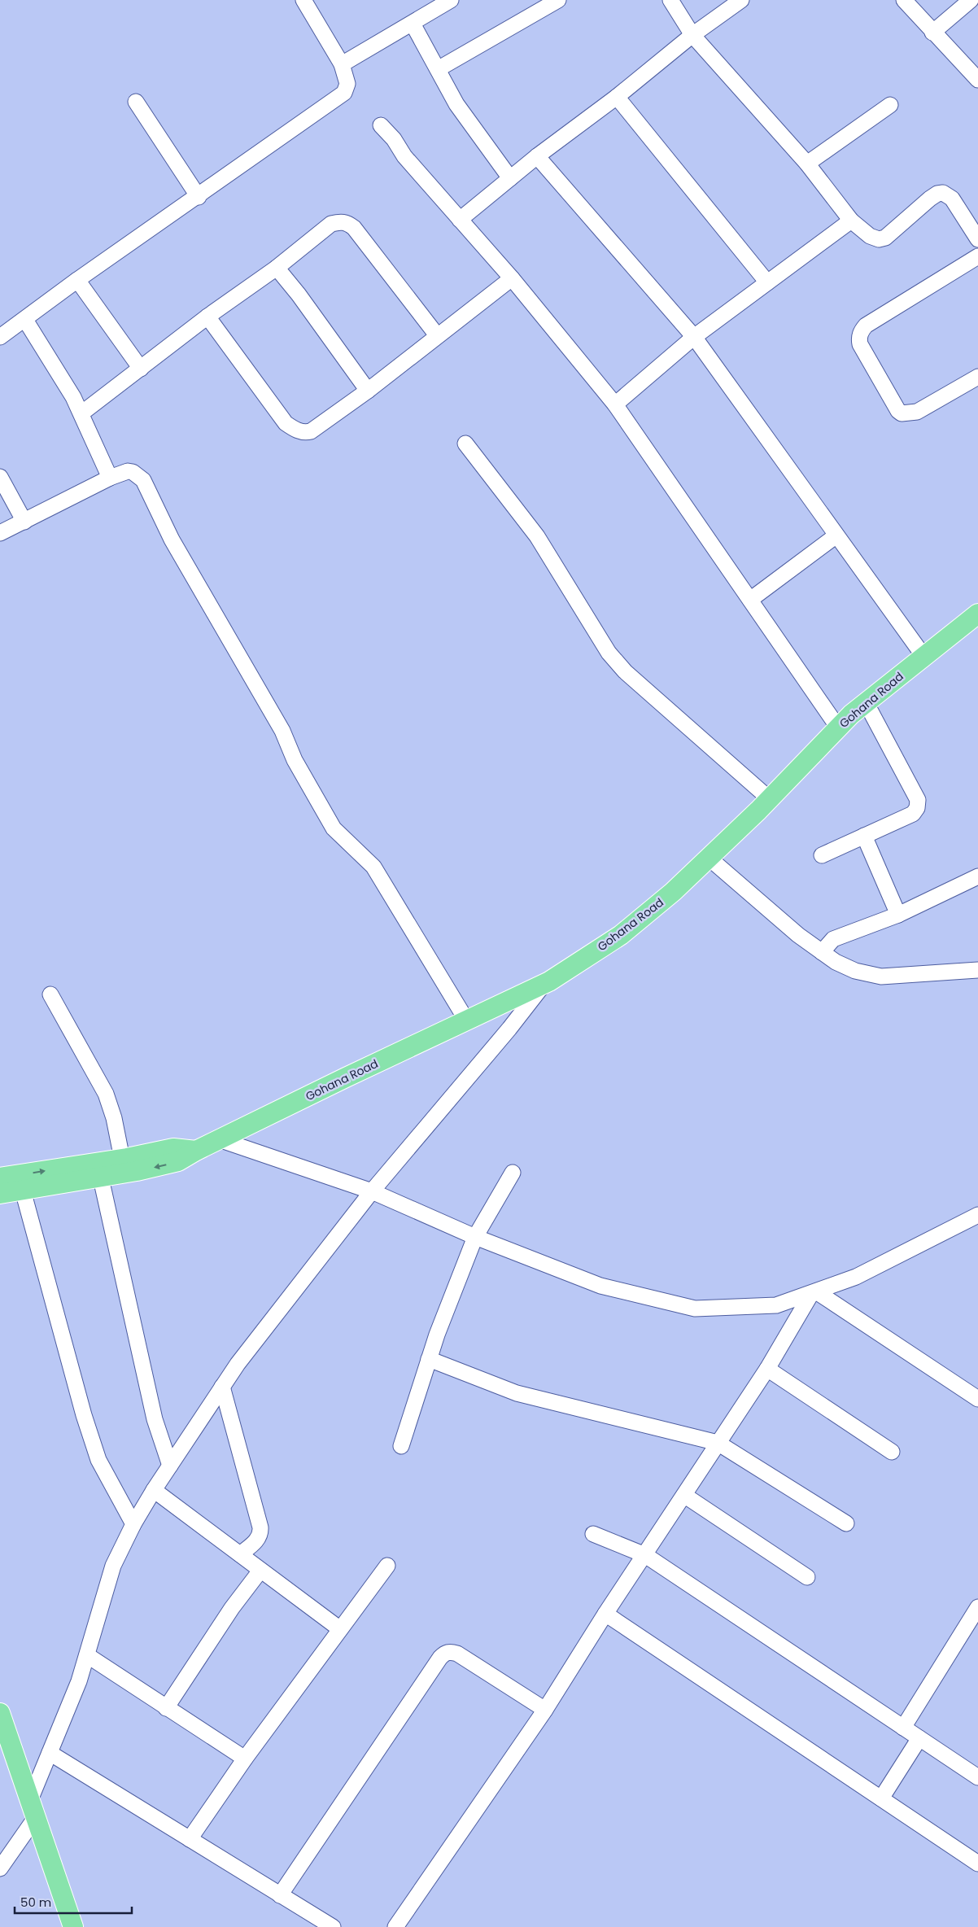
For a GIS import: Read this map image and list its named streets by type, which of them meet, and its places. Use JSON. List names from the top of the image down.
{
  "streets": {
    "main road": ["Gohana Road"]
  },
  "scale_bar": "50 m"
}
